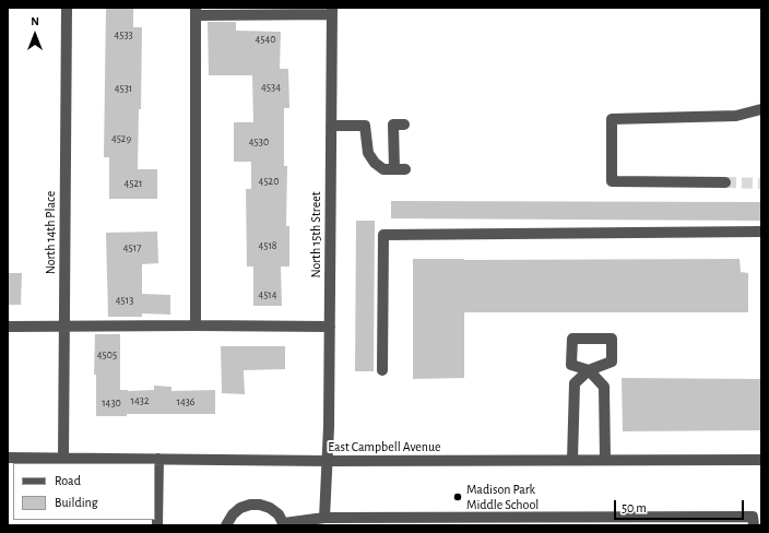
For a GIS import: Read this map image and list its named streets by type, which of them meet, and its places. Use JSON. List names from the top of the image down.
{
  "streets": {
    "street": ["North 14th Place", "North 15th Street", "East Campbell Avenue"]
  },
  "crossings": [
    ["North 14th Place", "East Campbell Avenue"],
    ["North 15th Street", "East Campbell Avenue"]
  ],
  "places": ["Madison Park Middle School"],
  "house_numbers": [
    "4533",
    "4540",
    "4534",
    "4531",
    "4529",
    "4530",
    "4520",
    "4521",
    "4518",
    "4517",
    "4514",
    "4513",
    "4505",
    "1432",
    "1436",
    "1430"
  ],
  "legend": ["Road", "Building"],
  "scale_bar": "50 m",
  "north": "top"
}
